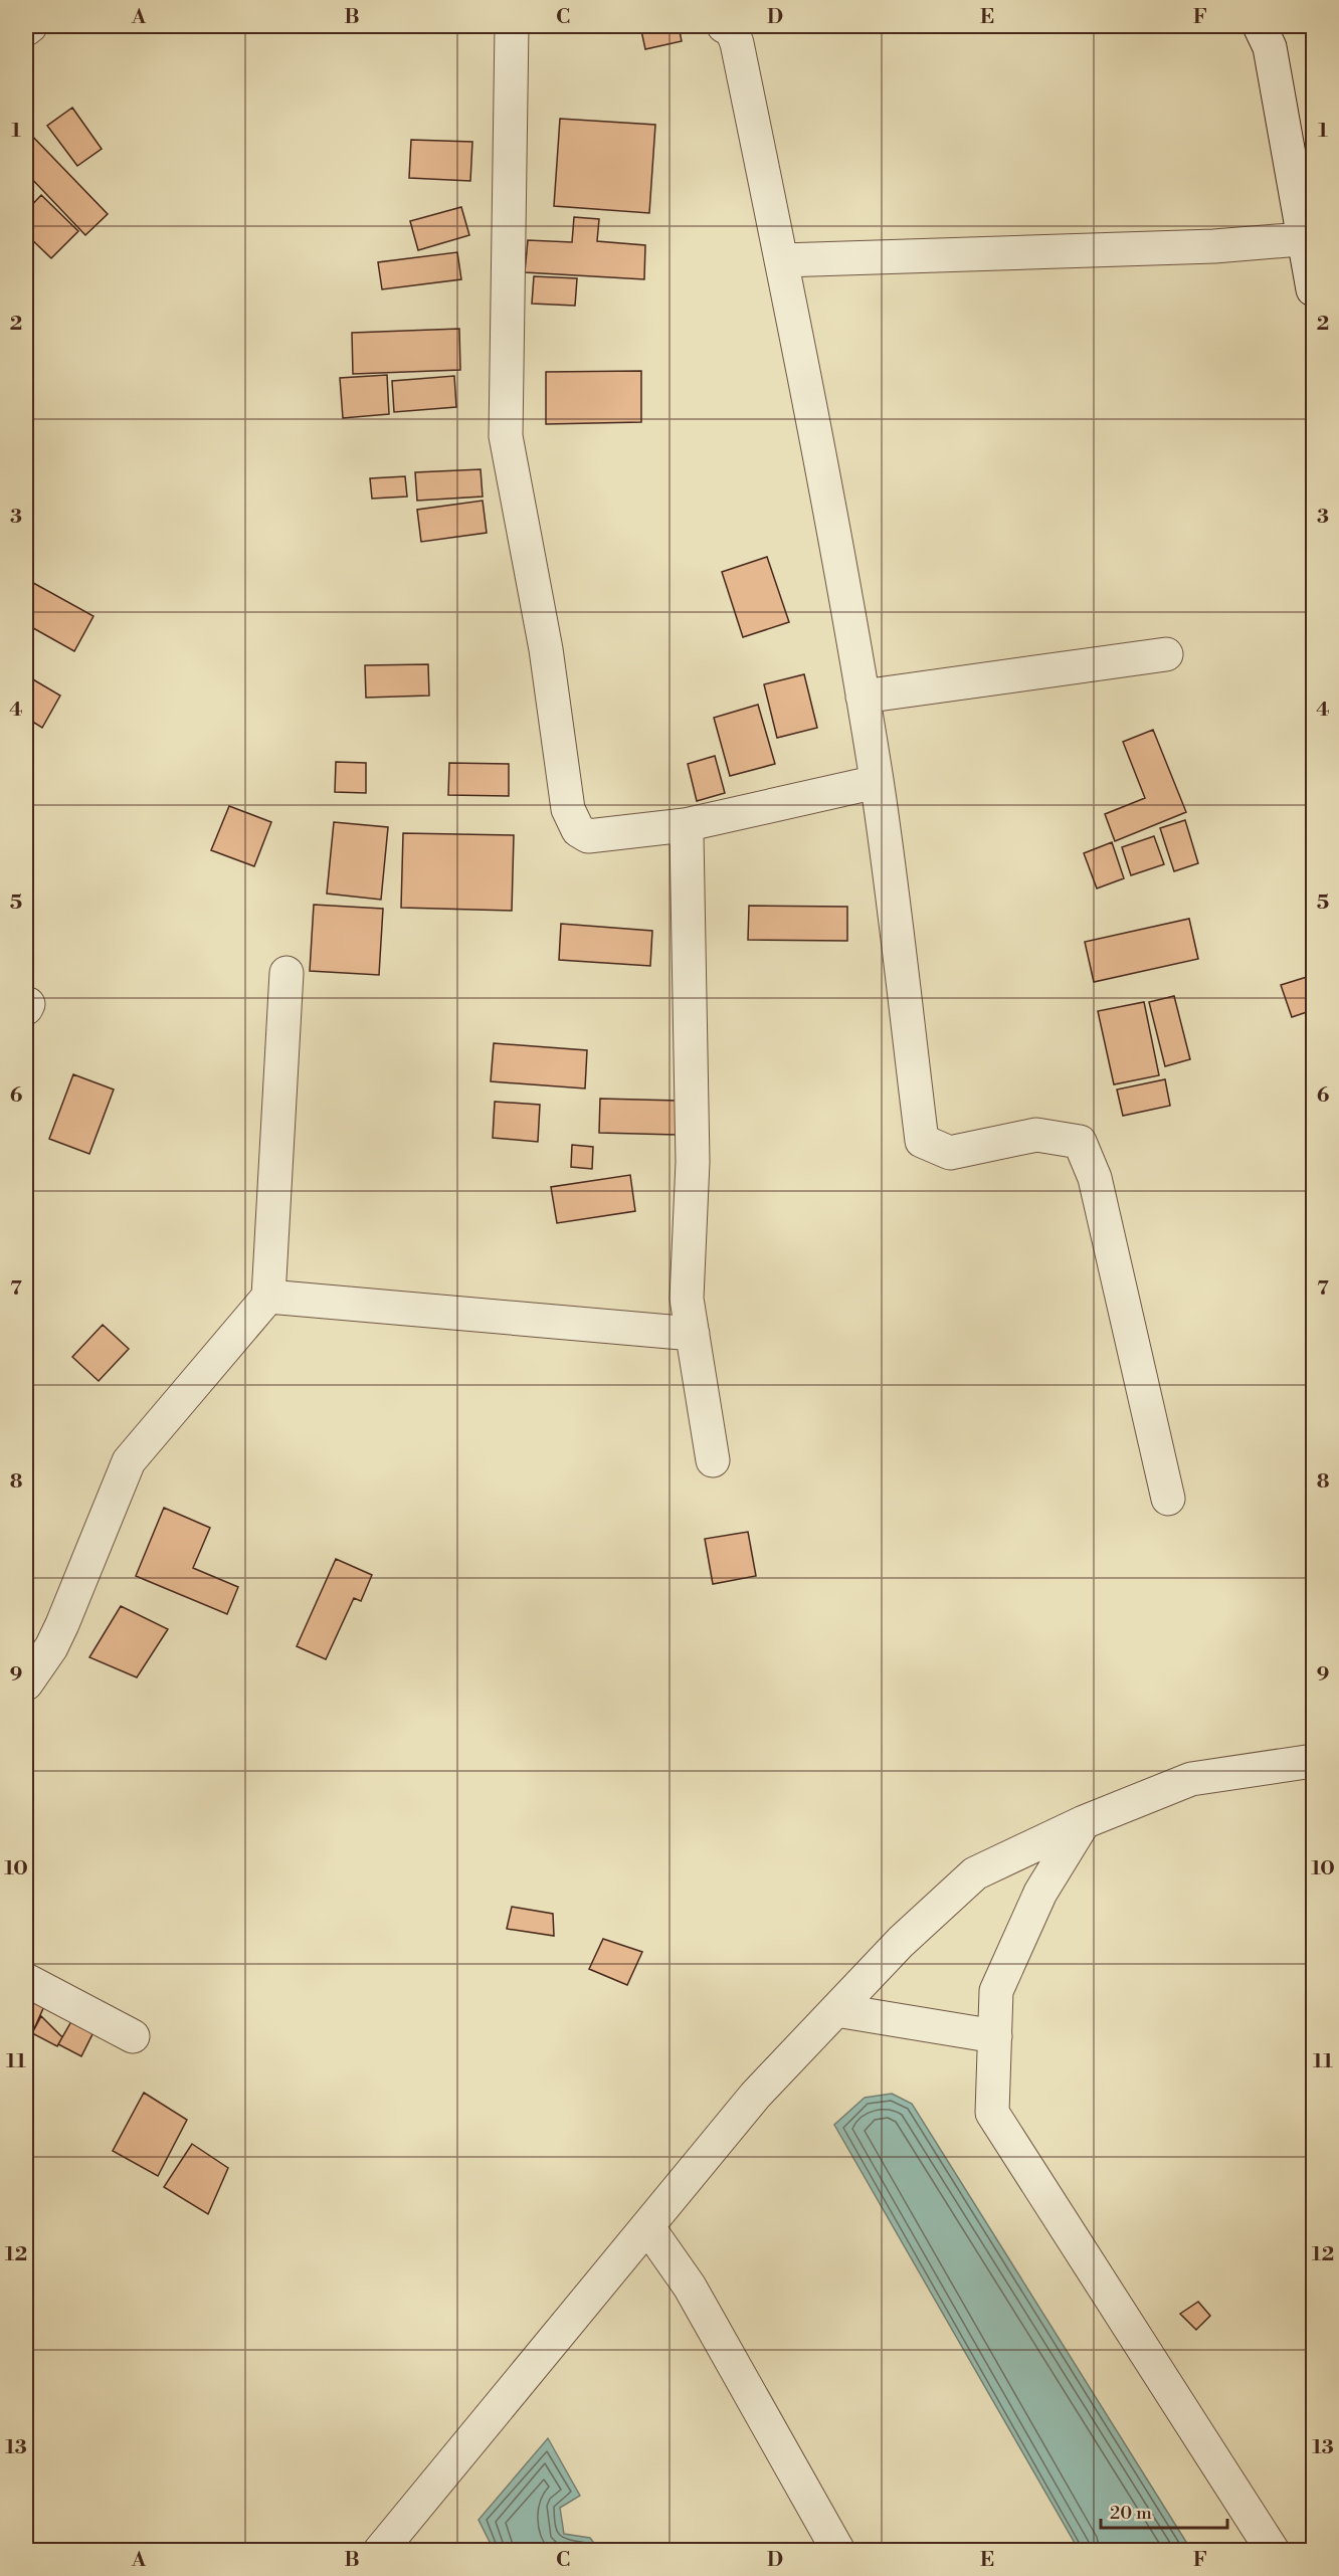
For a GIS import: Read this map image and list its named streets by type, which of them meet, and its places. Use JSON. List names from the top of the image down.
{
  "scale_bar": "20 m",
  "grid": {
    "columns": [
      "A",
      "B",
      "C",
      "D",
      "E",
      "F"
    ],
    "rows": [
      "1",
      "2",
      "3",
      "4",
      "5",
      "6",
      "7",
      "8",
      "9",
      "10",
      "11",
      "12",
      "13"
    ]
  }
}
